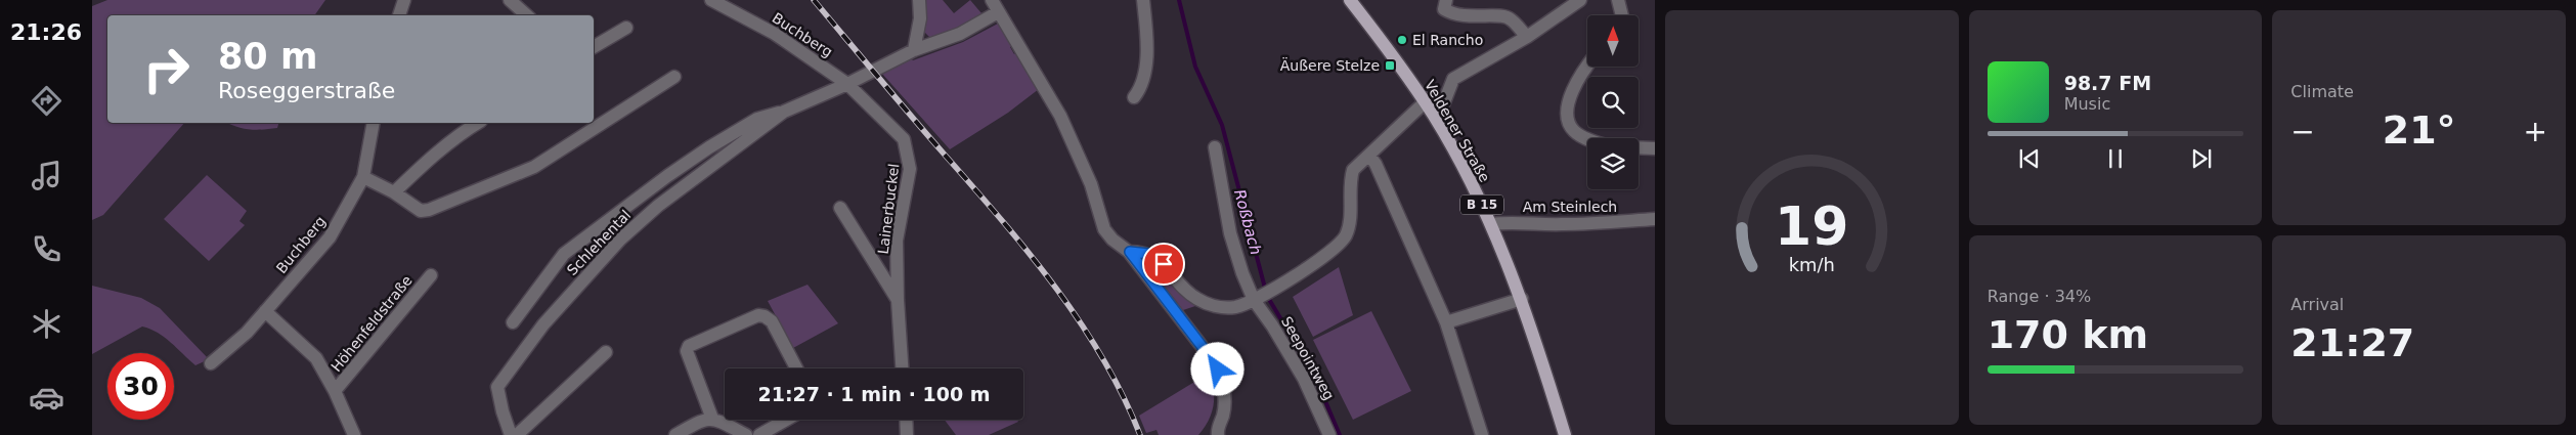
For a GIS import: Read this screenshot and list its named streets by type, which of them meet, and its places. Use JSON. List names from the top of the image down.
{
  "streets": {
    "main road": ["Veldener Straße", "B 15"],
    "street": [
      "Buchberg",
      "Am Steinlech",
      "Lainerbuckel",
      "Schlehental",
      "Höhenfeldstraße",
      "Seepointweg"
    ]
  },
  "crossings": [
    ["Buchberg", "Lainerbuckel"],
    ["Buchberg", "Schlehental"],
    ["Buchberg", "Höhenfeldstraße"],
    ["Veldener Straße", "Am Steinlech"],
    ["Lainerbuckel", "Schlehental"]
  ],
  "water": ["Roßbach"],
  "places": {
    "other": ["El Rancho"],
    "transit": ["Äußere Stelze"]
  },
  "north": "top",
  "page": {
    "tabs": "21:26",
    "tile": [
      "Climate",
      ["Range · 34%", "170 km"],
      ["Arrival", "21:27"]
    ],
    "turn": ["80 m", "Roseggerstraße"],
    "song": ["98.7 FM", "Music"],
    "heat": ["−", "21°", "+"],
    "limit": "30",
    "trip": "21:27 · 1 min · 100 m",
    "gauge": ["19", "km/h"]
  }
}
